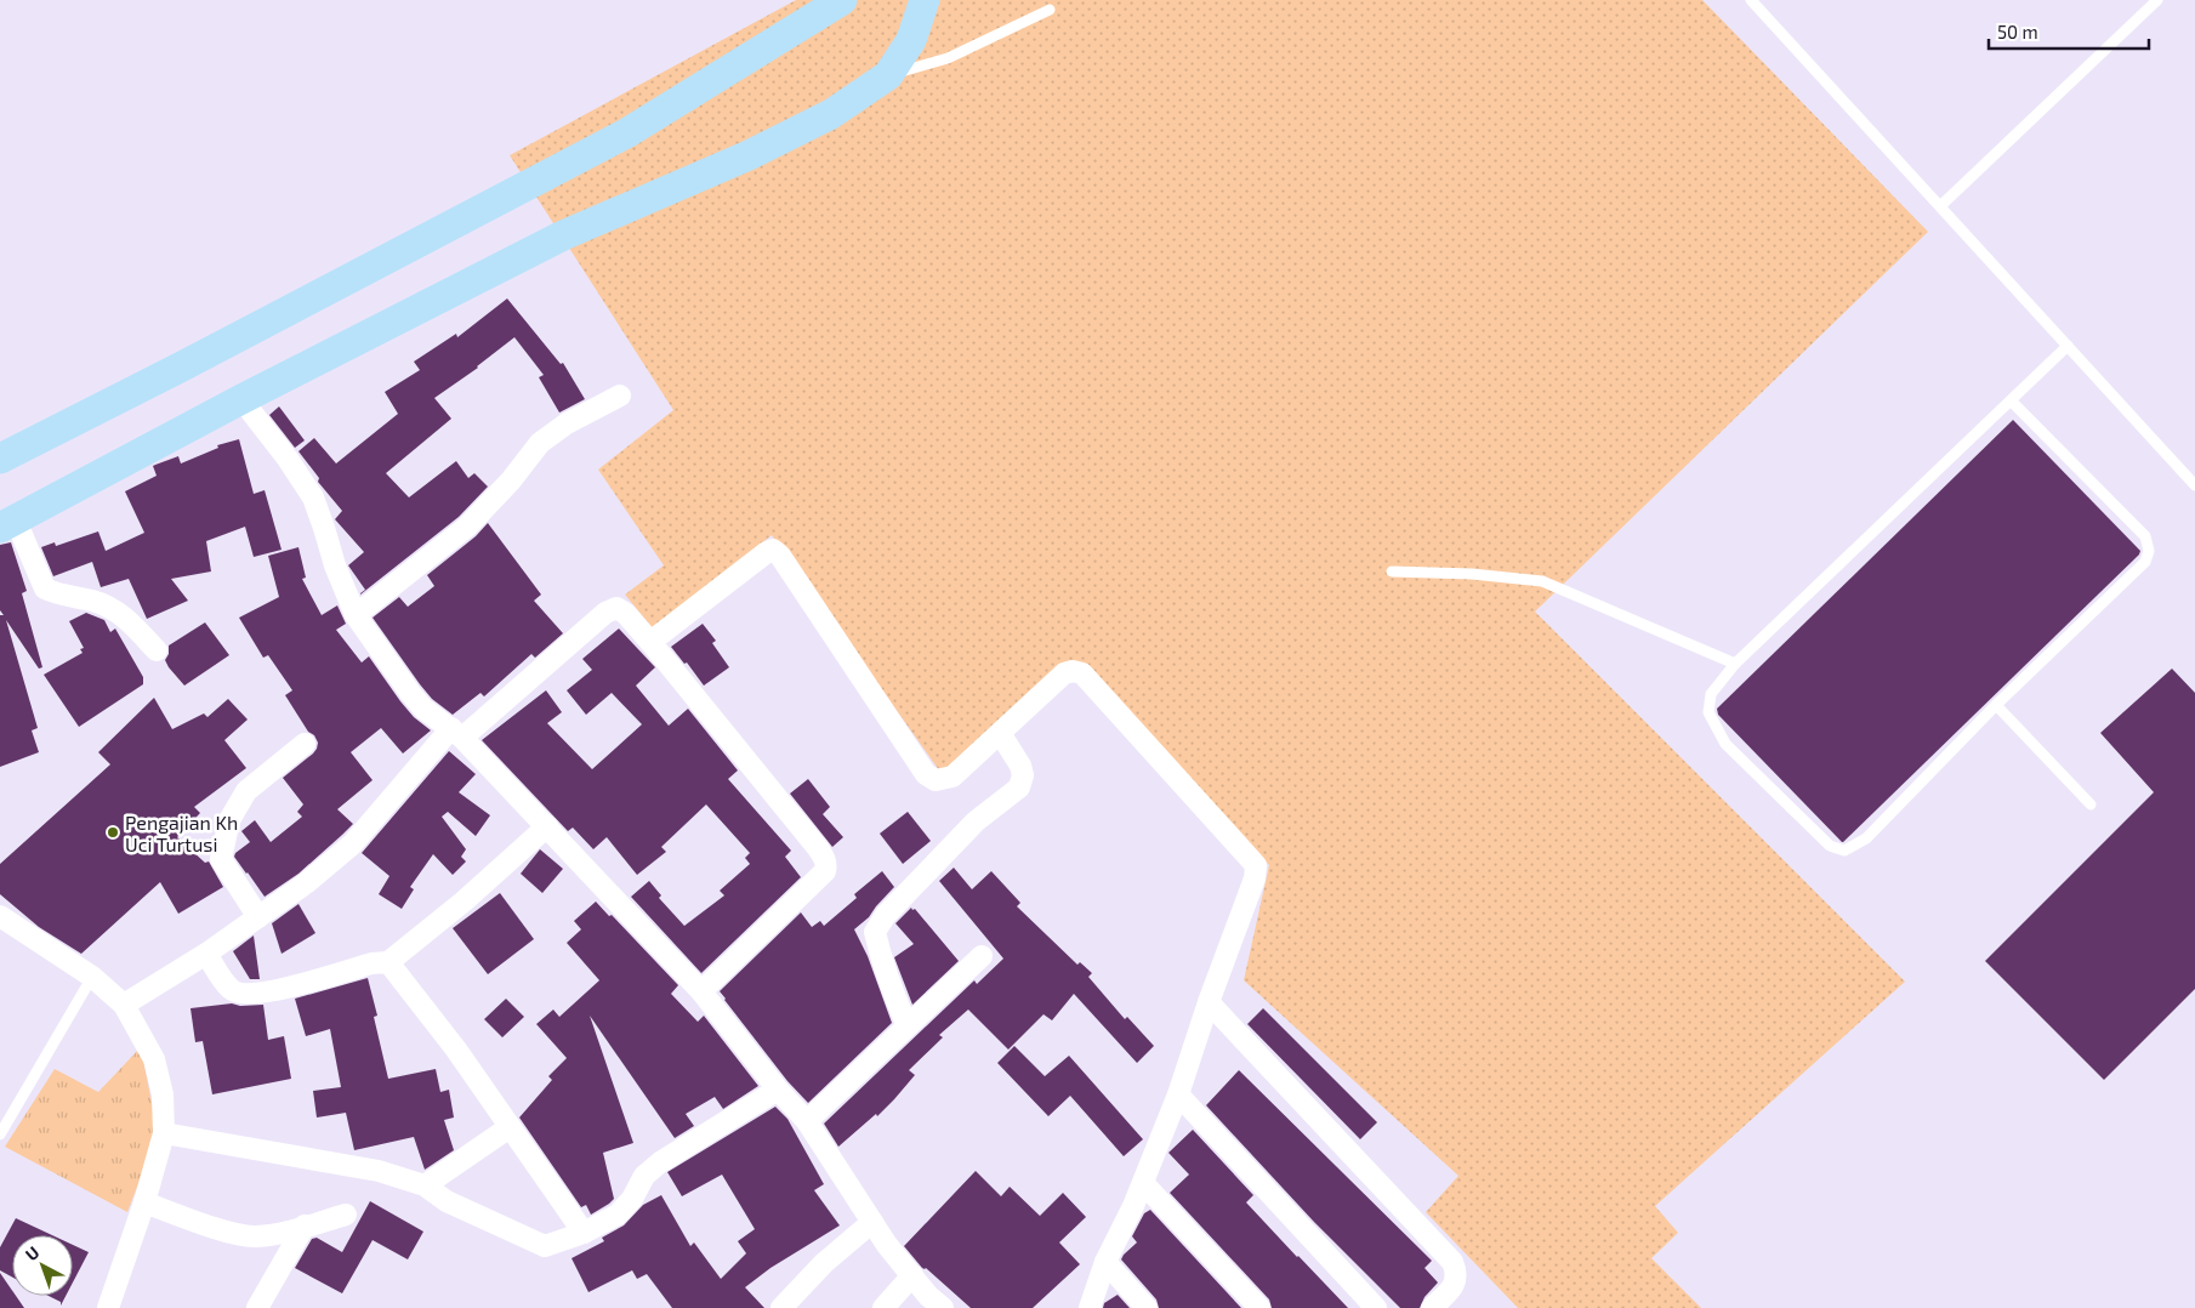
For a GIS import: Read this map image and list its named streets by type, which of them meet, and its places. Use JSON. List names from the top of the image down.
{
  "places": ["Pengajian Kh Uci Turtusi"],
  "scale_bar": "50 m",
  "north": "top left"
}
